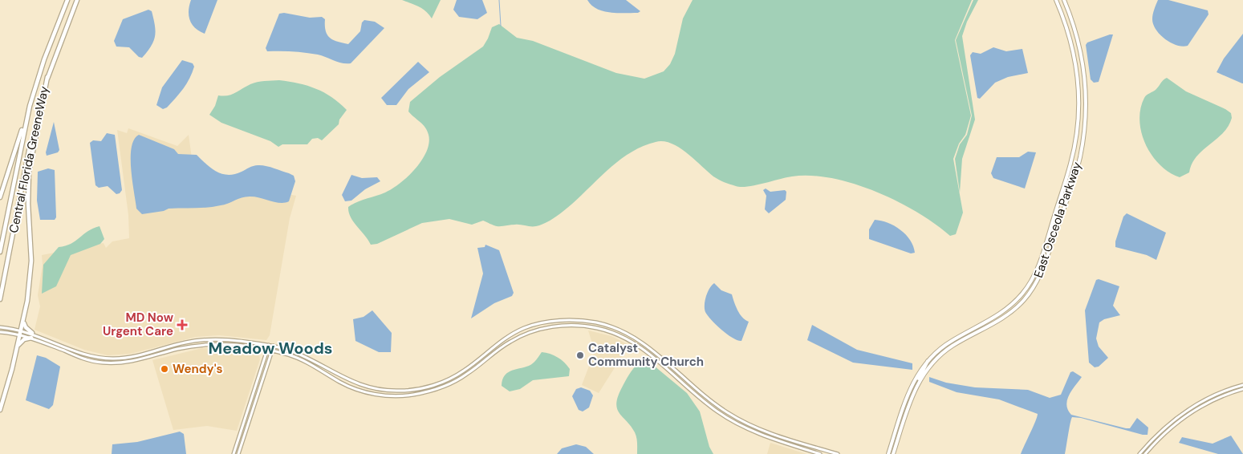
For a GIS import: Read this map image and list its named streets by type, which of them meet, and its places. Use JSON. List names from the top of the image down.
{
  "streets": {
    "highway": ["Central Florida GreeneWay"],
    "main road": ["East Osceola Parkway"]
  },
  "districts": ["Meadow Woods"],
  "places": {
    "health": ["MD Now Urgent Care"],
    "other": ["Catalyst Community Church", "Wendy's"]
  }
}
